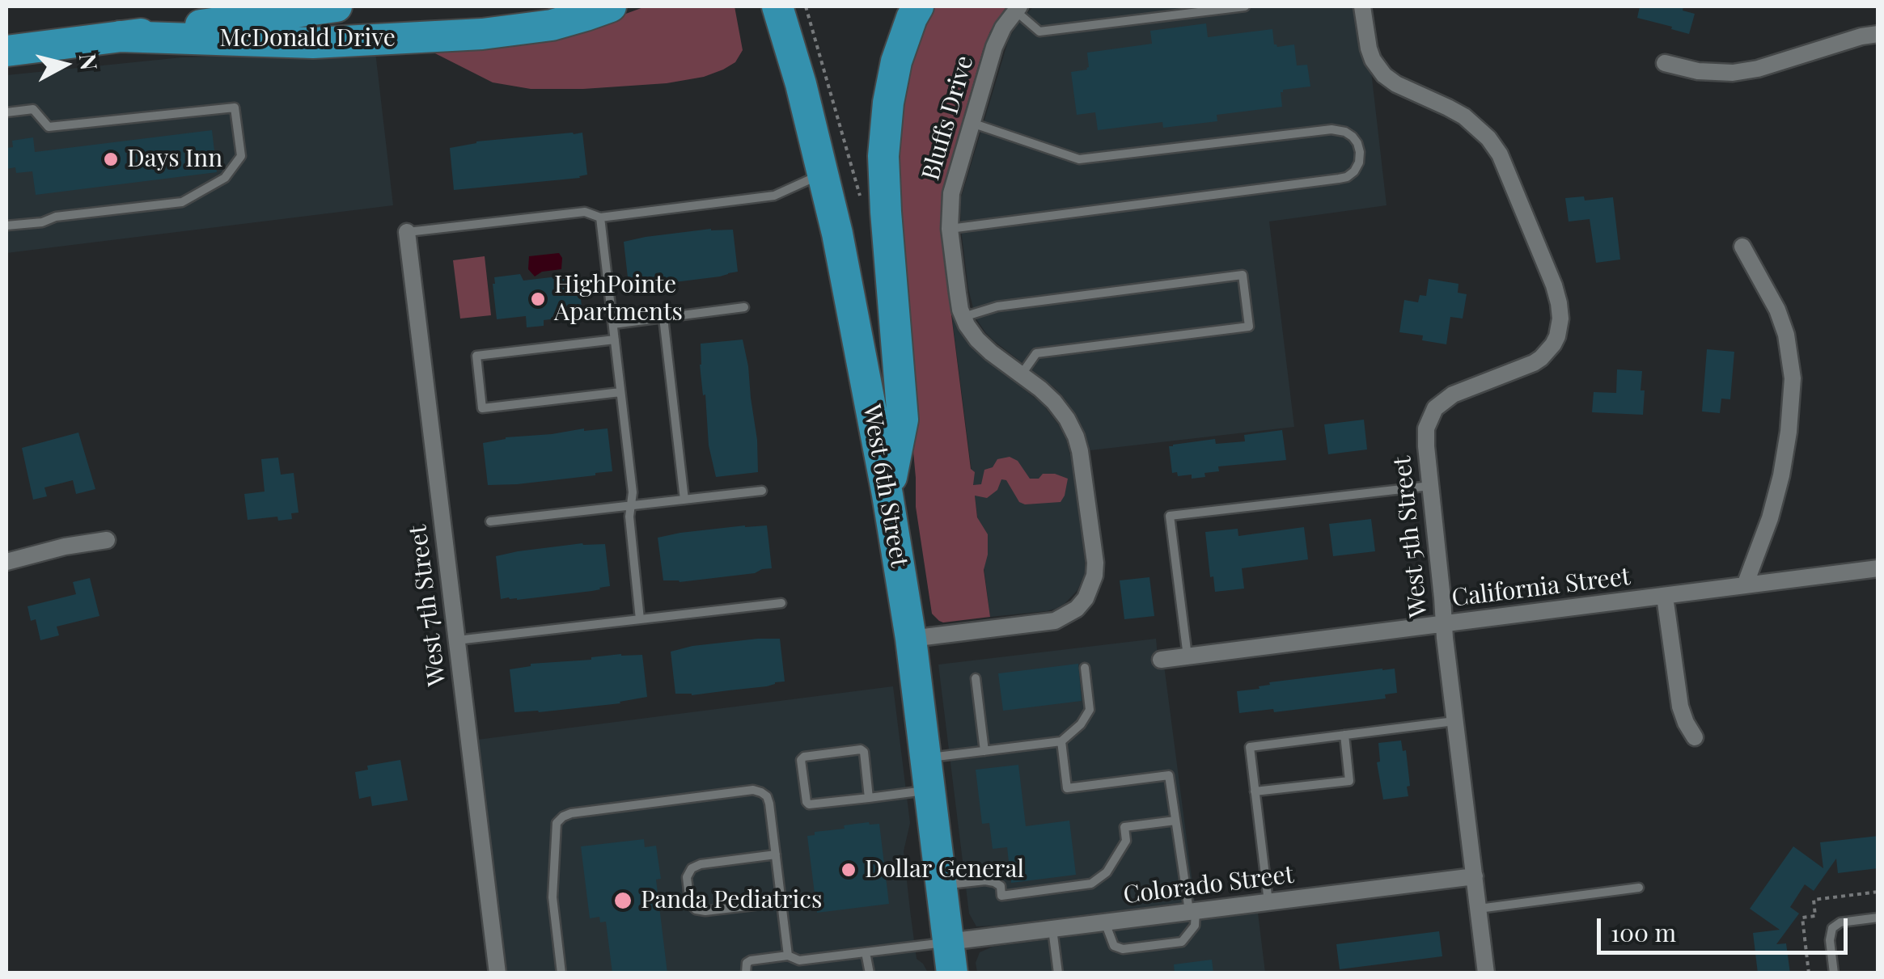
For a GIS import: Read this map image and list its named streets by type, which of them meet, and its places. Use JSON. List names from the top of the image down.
{
  "streets": {
    "highway": ["McDonald Drive", "West 6th Street"],
    "street": [
      "Bluffs Drive",
      "West 5th Street",
      "California Street",
      "West 7th Street",
      "Colorado Street"
    ]
  },
  "crossings": [
    ["Bluffs Drive", "West 6th Street"],
    ["West 6th Street", "Colorado Street"],
    ["West 5th Street", "California Street"],
    ["West 5th Street", "Colorado Street"]
  ],
  "places": [
    "Days Inn",
    "HighPointe Apartments",
    "Dollar General",
    "Panda Pediatrics"
  ],
  "scale_bar": "100 m",
  "north": "right"
}
